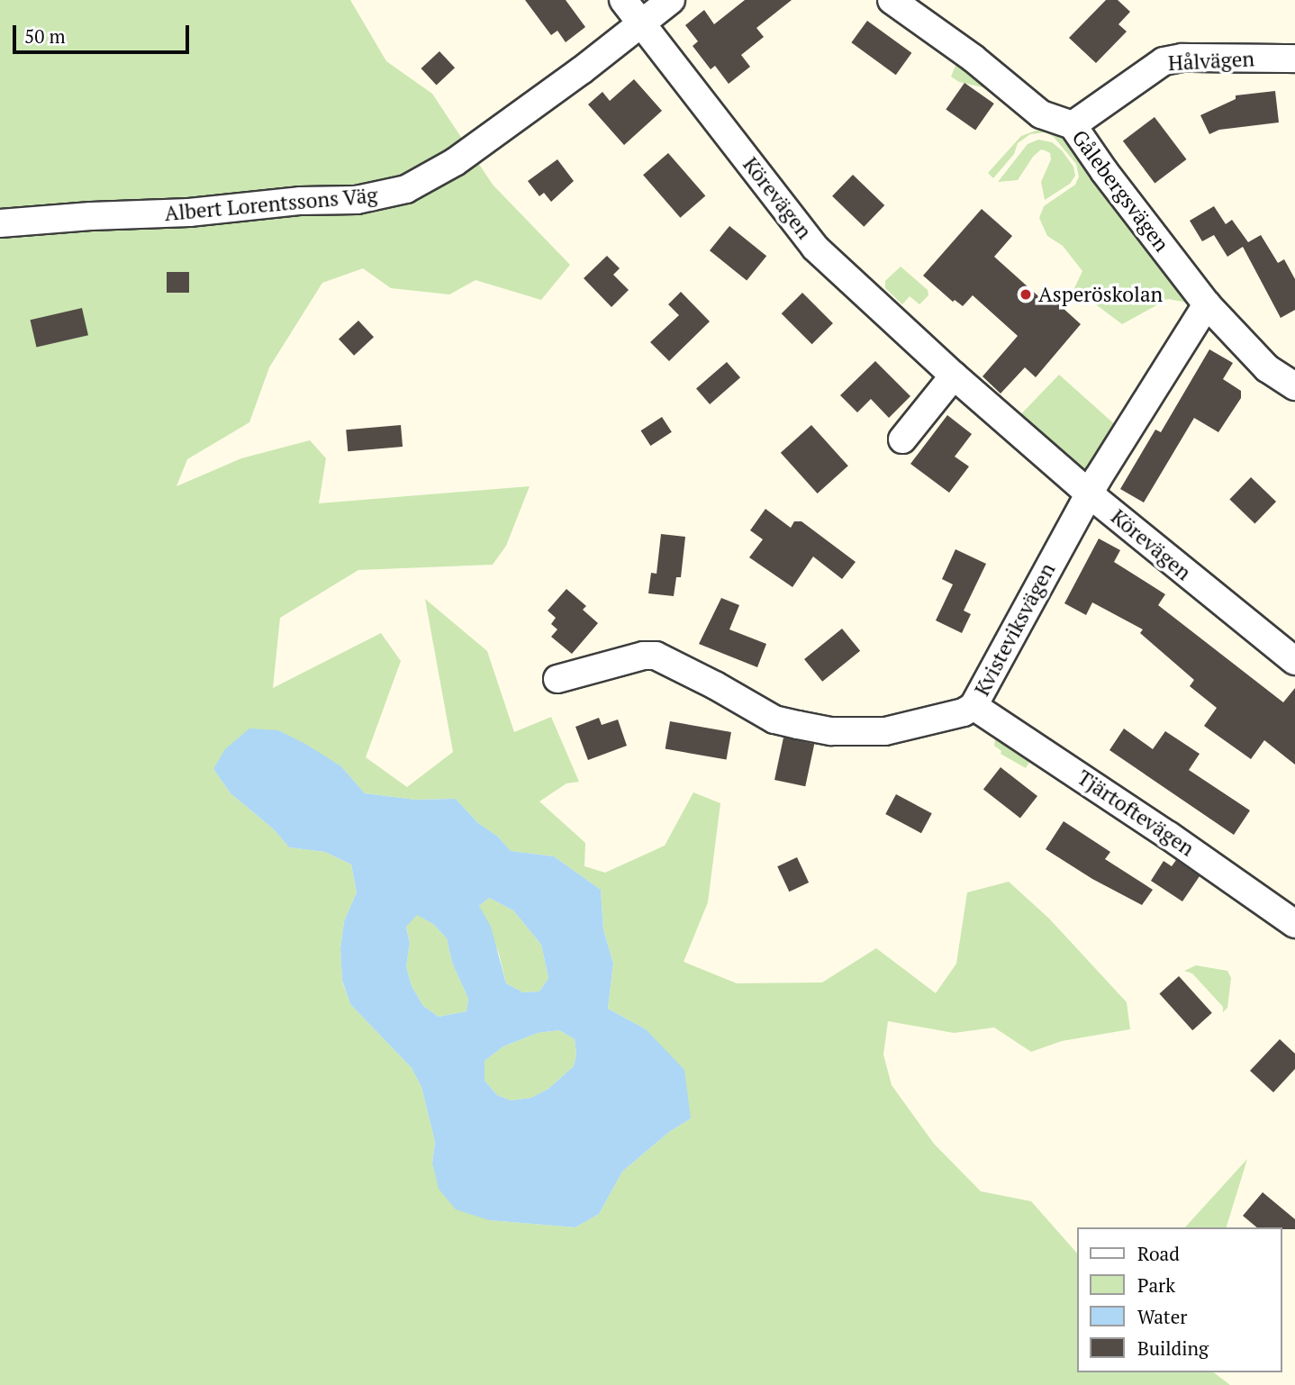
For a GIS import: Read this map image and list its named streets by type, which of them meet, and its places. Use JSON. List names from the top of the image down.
{
  "streets": {
    "street": [
      "Hålvägen",
      "Gålebergsvägen",
      "Körevägen",
      "Albert Lorentssons Väg",
      "Kvisteviksvägen",
      "Tjärtoftevägen"
    ]
  },
  "crossings": [
    ["Hålvägen", "Gålebergsvägen"],
    ["Gålebergsvägen", "Kvisteviksvägen"],
    ["Körevägen", "Albert Lorentssons Väg"],
    ["Körevägen", "Kvisteviksvägen"],
    ["Kvisteviksvägen", "Tjärtoftevägen"]
  ],
  "places": ["Asperöskolan"],
  "legend": [
    "Road",
    "Park",
    "Water",
    "Building"
  ],
  "scale_bar": "50 m"
}
